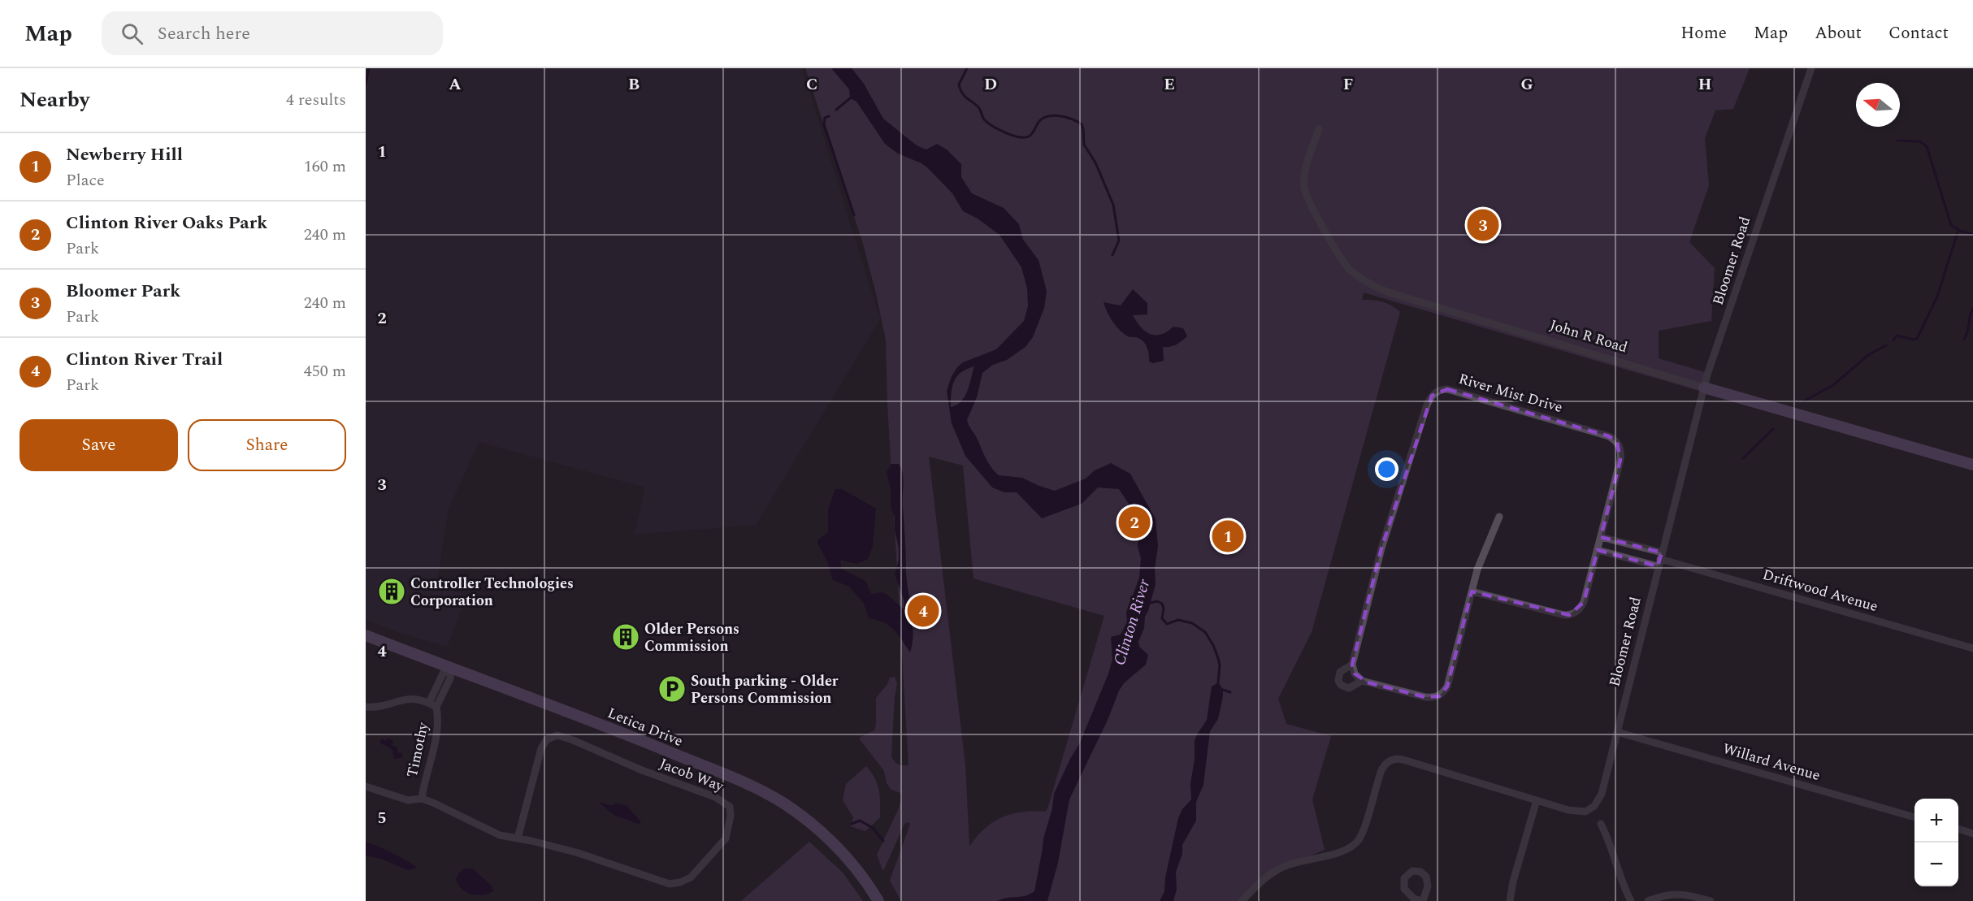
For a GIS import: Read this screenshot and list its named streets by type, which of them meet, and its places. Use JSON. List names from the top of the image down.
{
  "streets": {
    "street": [
      "Bloomer Road",
      "John R Road",
      "River Mist Drive",
      "Driftwood Avenue",
      "Letica Drive",
      "Timothy",
      "Willard Avenue",
      "Jacob Way"
    ]
  },
  "crossings": [
    ["Bloomer Road", "John R Road"],
    ["Bloomer Road", "Driftwood Avenue"],
    ["Bloomer Road", "Willard Avenue"],
    ["Letica Drive", "Timothy"],
    ["Timothy", "Jacob Way"]
  ],
  "water": ["Clinton River"],
  "places": {
    "building": ["Controller Technologies Corporation", "Older Persons Commission"],
    "parking": ["South parking - Older Persons Commission"]
  },
  "north": "left",
  "page": {
    "header": "Map",
    "search": "Search here",
    "nav": [
      "Home",
      "Map",
      "About",
      "Contact"
    ],
    "heading": ["Nearby", "4 results"],
    "list": [
      {
        "mark": "1",
        "name": "Newberry Hill",
        "note": "Place",
        "value": "160 m"
      },
      {
        "mark": "2",
        "name": "Clinton River Oaks Park",
        "note": "Park",
        "value": "240 m"
      },
      {
        "mark": "3",
        "name": "Bloomer Park",
        "note": "Park",
        "value": "240 m"
      },
      {
        "mark": "4",
        "name": "Clinton River Trail",
        "note": "Park",
        "value": "450 m"
      }
    ],
    "pins": [
      "3",
      "2",
      "1",
      "4"
    ],
    "buttons": ["Save", "Share"],
    "map_buttons": ["+", "−"]
  },
  "grid": {
    "columns": [
      "A",
      "B",
      "C",
      "D",
      "E",
      "F",
      "G",
      "H"
    ],
    "rows": [
      "1",
      "2",
      "3",
      "4",
      "5"
    ]
  }
}
